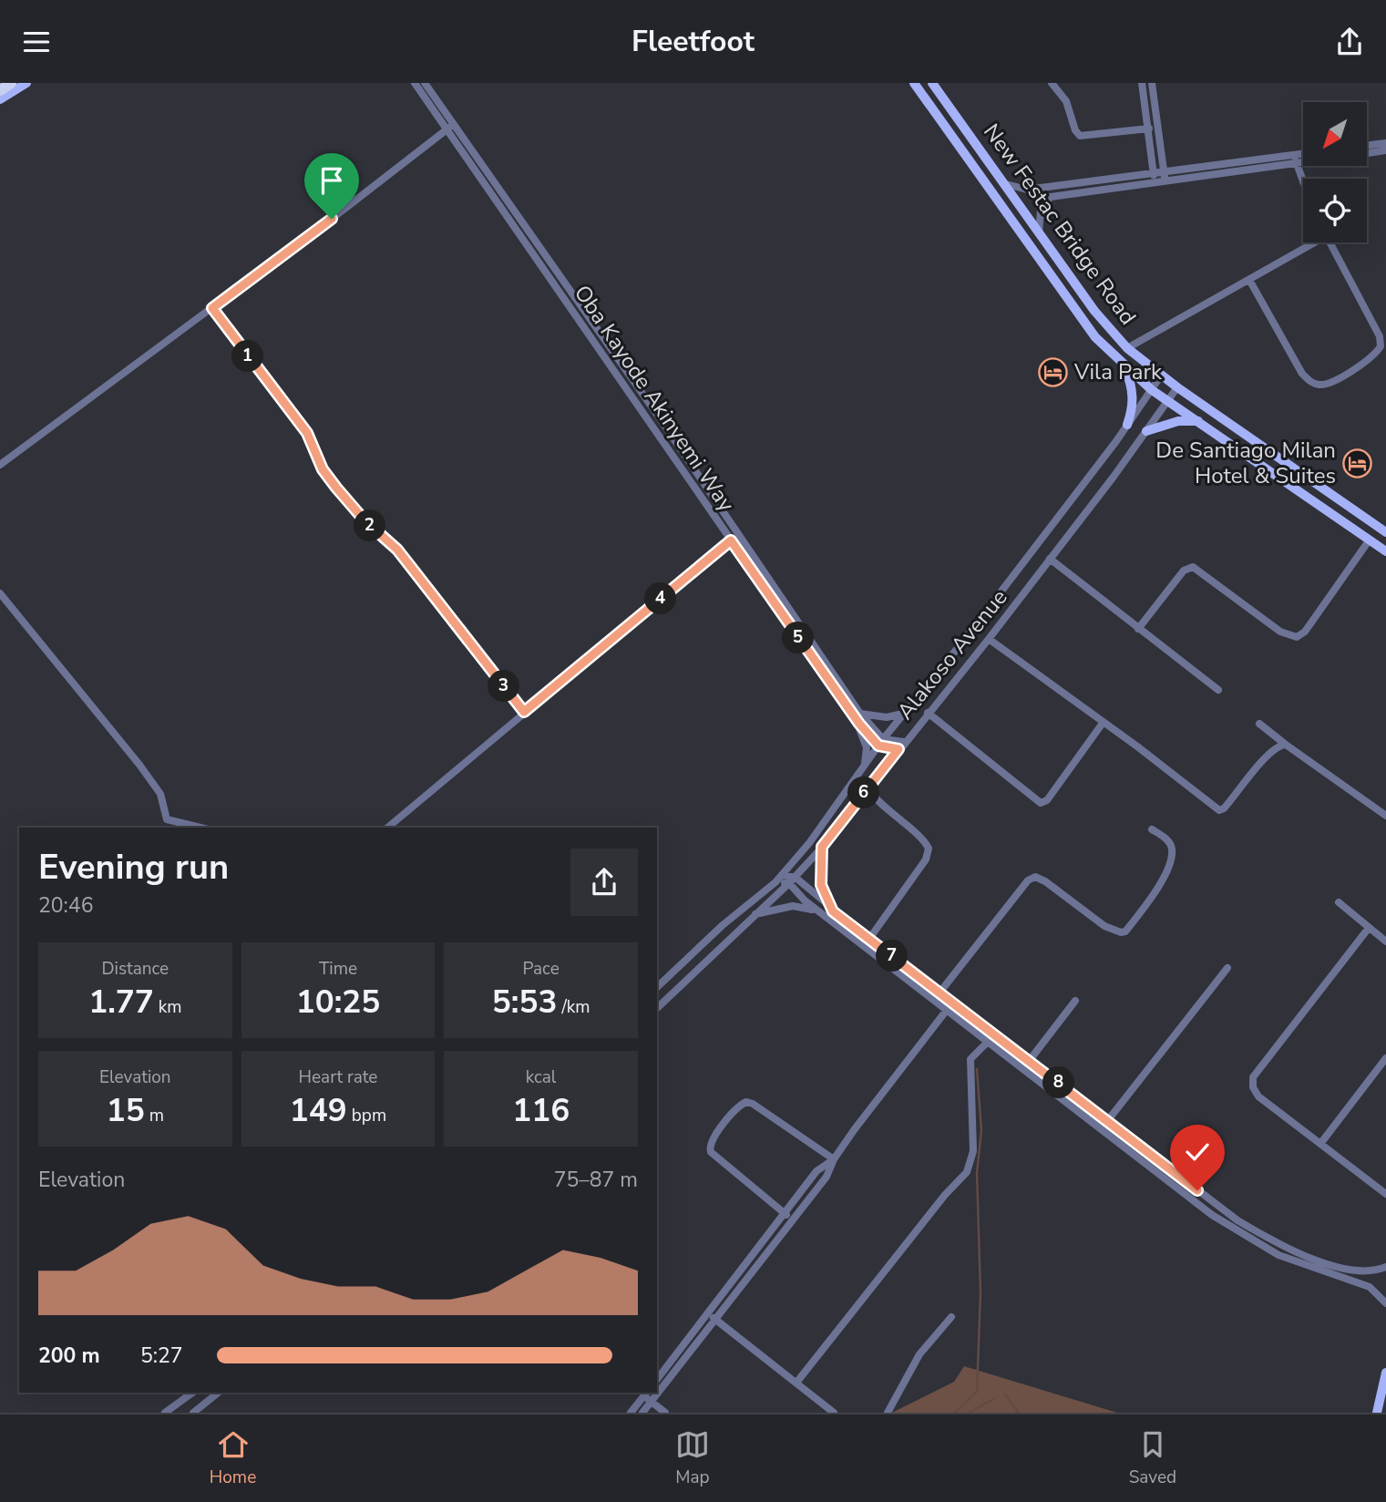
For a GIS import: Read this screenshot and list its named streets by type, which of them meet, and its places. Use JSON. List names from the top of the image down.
{
  "streets": {
    "main road": ["New Festac Bridge Road"],
    "street": ["Oba Kayode Akinyemi Way", "Alakoso Avenue"]
  },
  "crossings": [
    ["New Festac Bridge Road", "Alakoso Avenue"],
    ["Oba Kayode Akinyemi Way", "Alakoso Avenue"]
  ],
  "places": {
    "hotel": ["Vila Park", "De Santiago Milan Hotel & Suites"]
  },
  "north": "bottom left",
  "page": {
    "header": "Fleetfoot",
    "pins": [
      "1",
      "2",
      "4",
      "5",
      "3",
      "6",
      "7",
      "8"
    ],
    "heading": ["Evening run", "20:46"],
    "stats": [
      ["Distance", "1.77 km"],
      ["Time", "10:25"],
      ["Pace", "5:53 /km"],
      ["Elevation", "15 m"],
      ["Heart rate", "149 bpm"],
      ["kcal", "116"]
    ],
    "chart": ["Elevation", "75–87 m"],
    "list": [
      {
        "name": "200 m",
        "note": "5:27"
      }
    ],
    "tabs": ["Home", "Map", "Saved"]
  }
}
